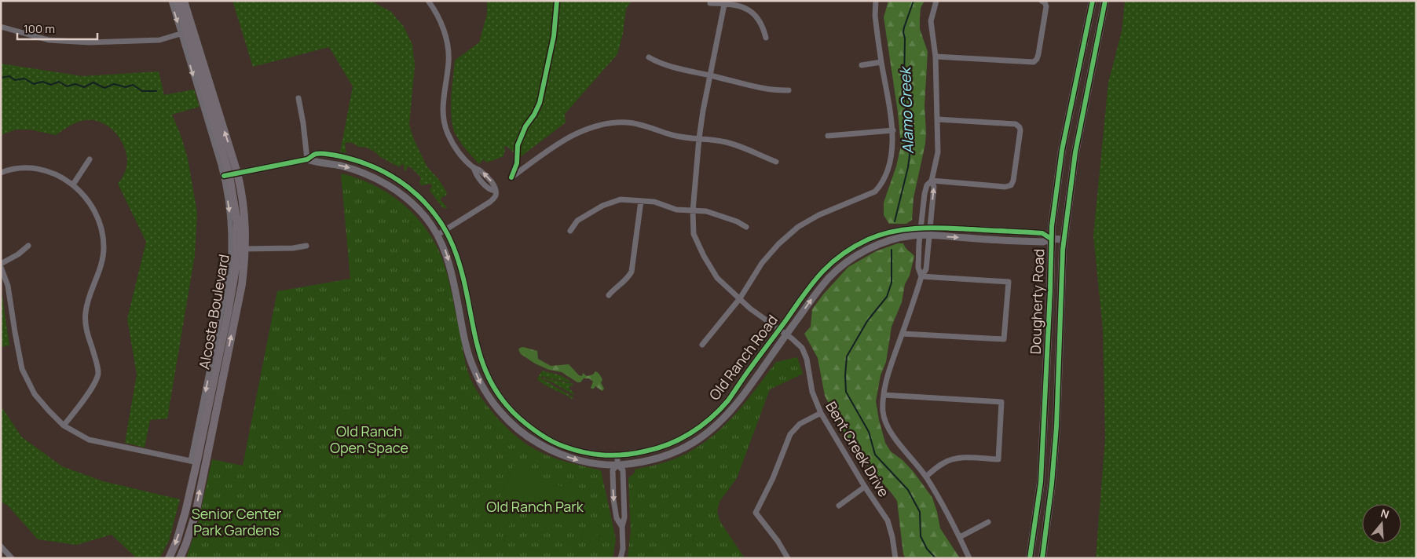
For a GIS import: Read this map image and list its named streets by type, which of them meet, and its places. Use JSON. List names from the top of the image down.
{
  "streets": {
    "main road": ["Dougherty Road", "Alcosta Boulevard"],
    "street": ["Old Ranch Road", "Bent Creek Drive"]
  },
  "crossings": [
    ["Dougherty Road", "Old Ranch Road"],
    ["Alcosta Boulevard", "Old Ranch Road"],
    ["Old Ranch Road", "Bent Creek Drive"]
  ],
  "water": ["Alamo Creek"],
  "parks": ["Old Ranch Open Space", "Old Ranch Park", "Senior Center Park Gardens"],
  "scale_bar": "100 m",
  "north": "top"
}
